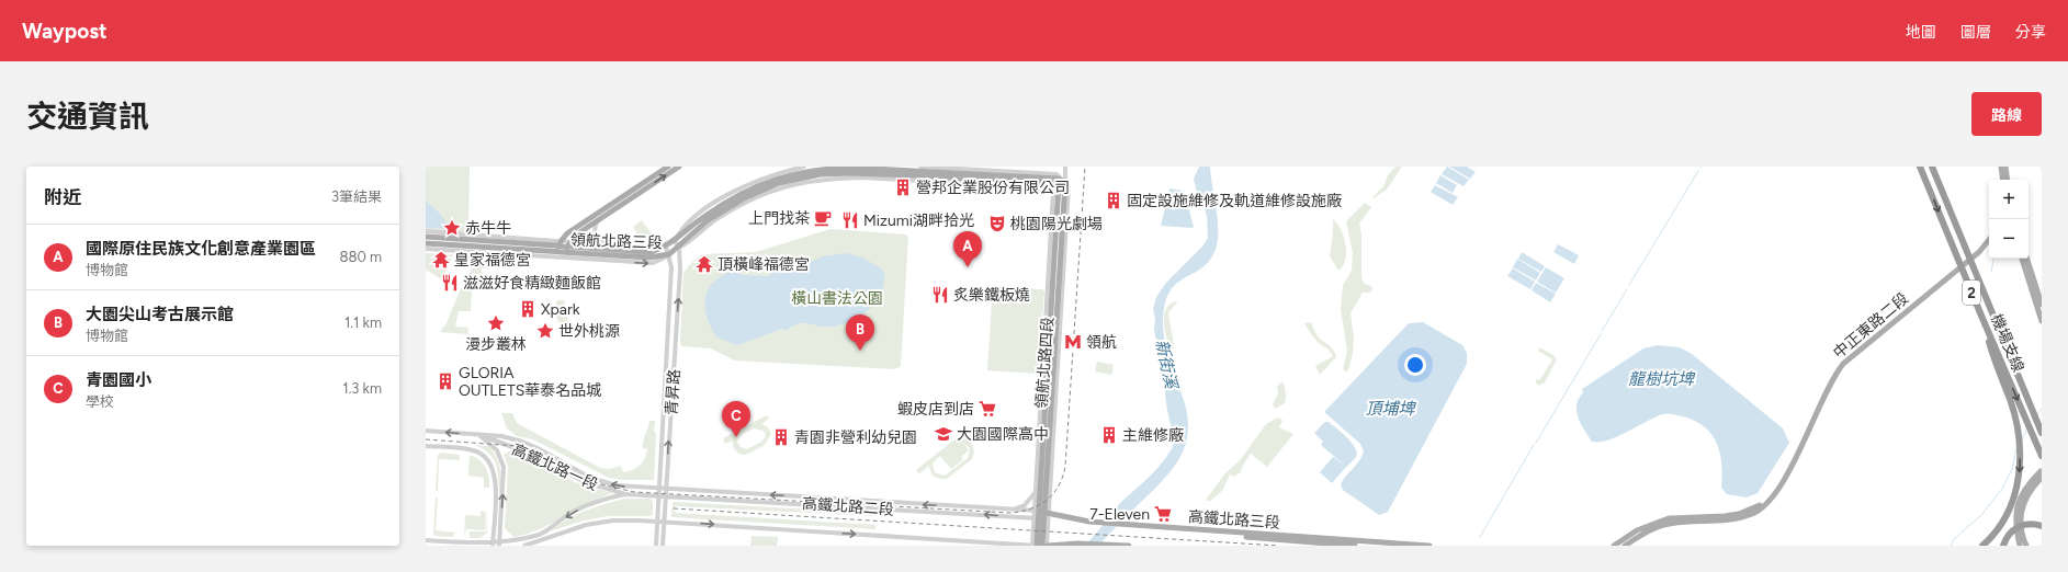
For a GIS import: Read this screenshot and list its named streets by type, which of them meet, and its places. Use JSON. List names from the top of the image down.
{
  "streets": {
    "highway": ["2", "機場支線"],
    "main road": [
      "領航北路三段",
      "中正東路二段",
      "領航北路四段",
      "高鐵北路三段"
    ],
    "street": ["青昇路", "高鐵北路一段", "高鐵北路二段"]
  },
  "crossings": [
    ["領航北路三段", "青昇路"],
    ["領航北路四段", "高鐵北路二段"],
    ["領航北路四段", "高鐵北路三段"],
    ["青昇路", "高鐵北路一段"],
    ["青昇路", "高鐵北路二段"],
    ["高鐵北路一段", "高鐵北路二段"],
    ["高鐵北路二段", "高鐵北路三段"]
  ],
  "water": ["新街溪", "龍樹坑埤", "頂埔埤"],
  "parks": ["橫山書法公園"],
  "places": {
    "building": [
      "營邦企業股份有限公司",
      "固定設施維修及軌道維修設施廠",
      "Xpark",
      "GLORIA OUTLETS華泰名品城",
      "主維修廠",
      "青園非營利幼兒園"
    ],
    "cafe": ["上門找茶"],
    "restaurant": ["Mizumi湖畔拾光", "滋滋好食精緻麵飯館", "炙樂鐵板燒"],
    "theatre": ["桃園陽光劇場"],
    "place": ["赤牛牛", "漫步叢林", "世外桃源"],
    "temple": ["皇家福德宮", "頂橫峰福德宮"],
    "metro station": ["領航"],
    "supermarket": ["蝦皮店到店", "7-Eleven"],
    "school or university": ["大園國際高中"]
  },
  "page": {
    "header": "Waypost",
    "nav": ["地圖", "圖層", "分享"],
    "title": "交通資訊",
    "buttons": "路線",
    "heading": ["附近", "3筆結果"],
    "map_buttons": ["+", "−"],
    "list": [
      {
        "mark": "A",
        "name": "國際原住民族文化創意產業園區",
        "note": "博物館",
        "value": "880 m"
      },
      {
        "mark": "B",
        "name": "大園尖山考古展示館",
        "note": "博物館",
        "value": "1.1 km"
      },
      {
        "mark": "C",
        "name": "青園國小",
        "note": "學校",
        "value": "1.3 km"
      }
    ],
    "pins": ["A", "B", "C"]
  }
}
